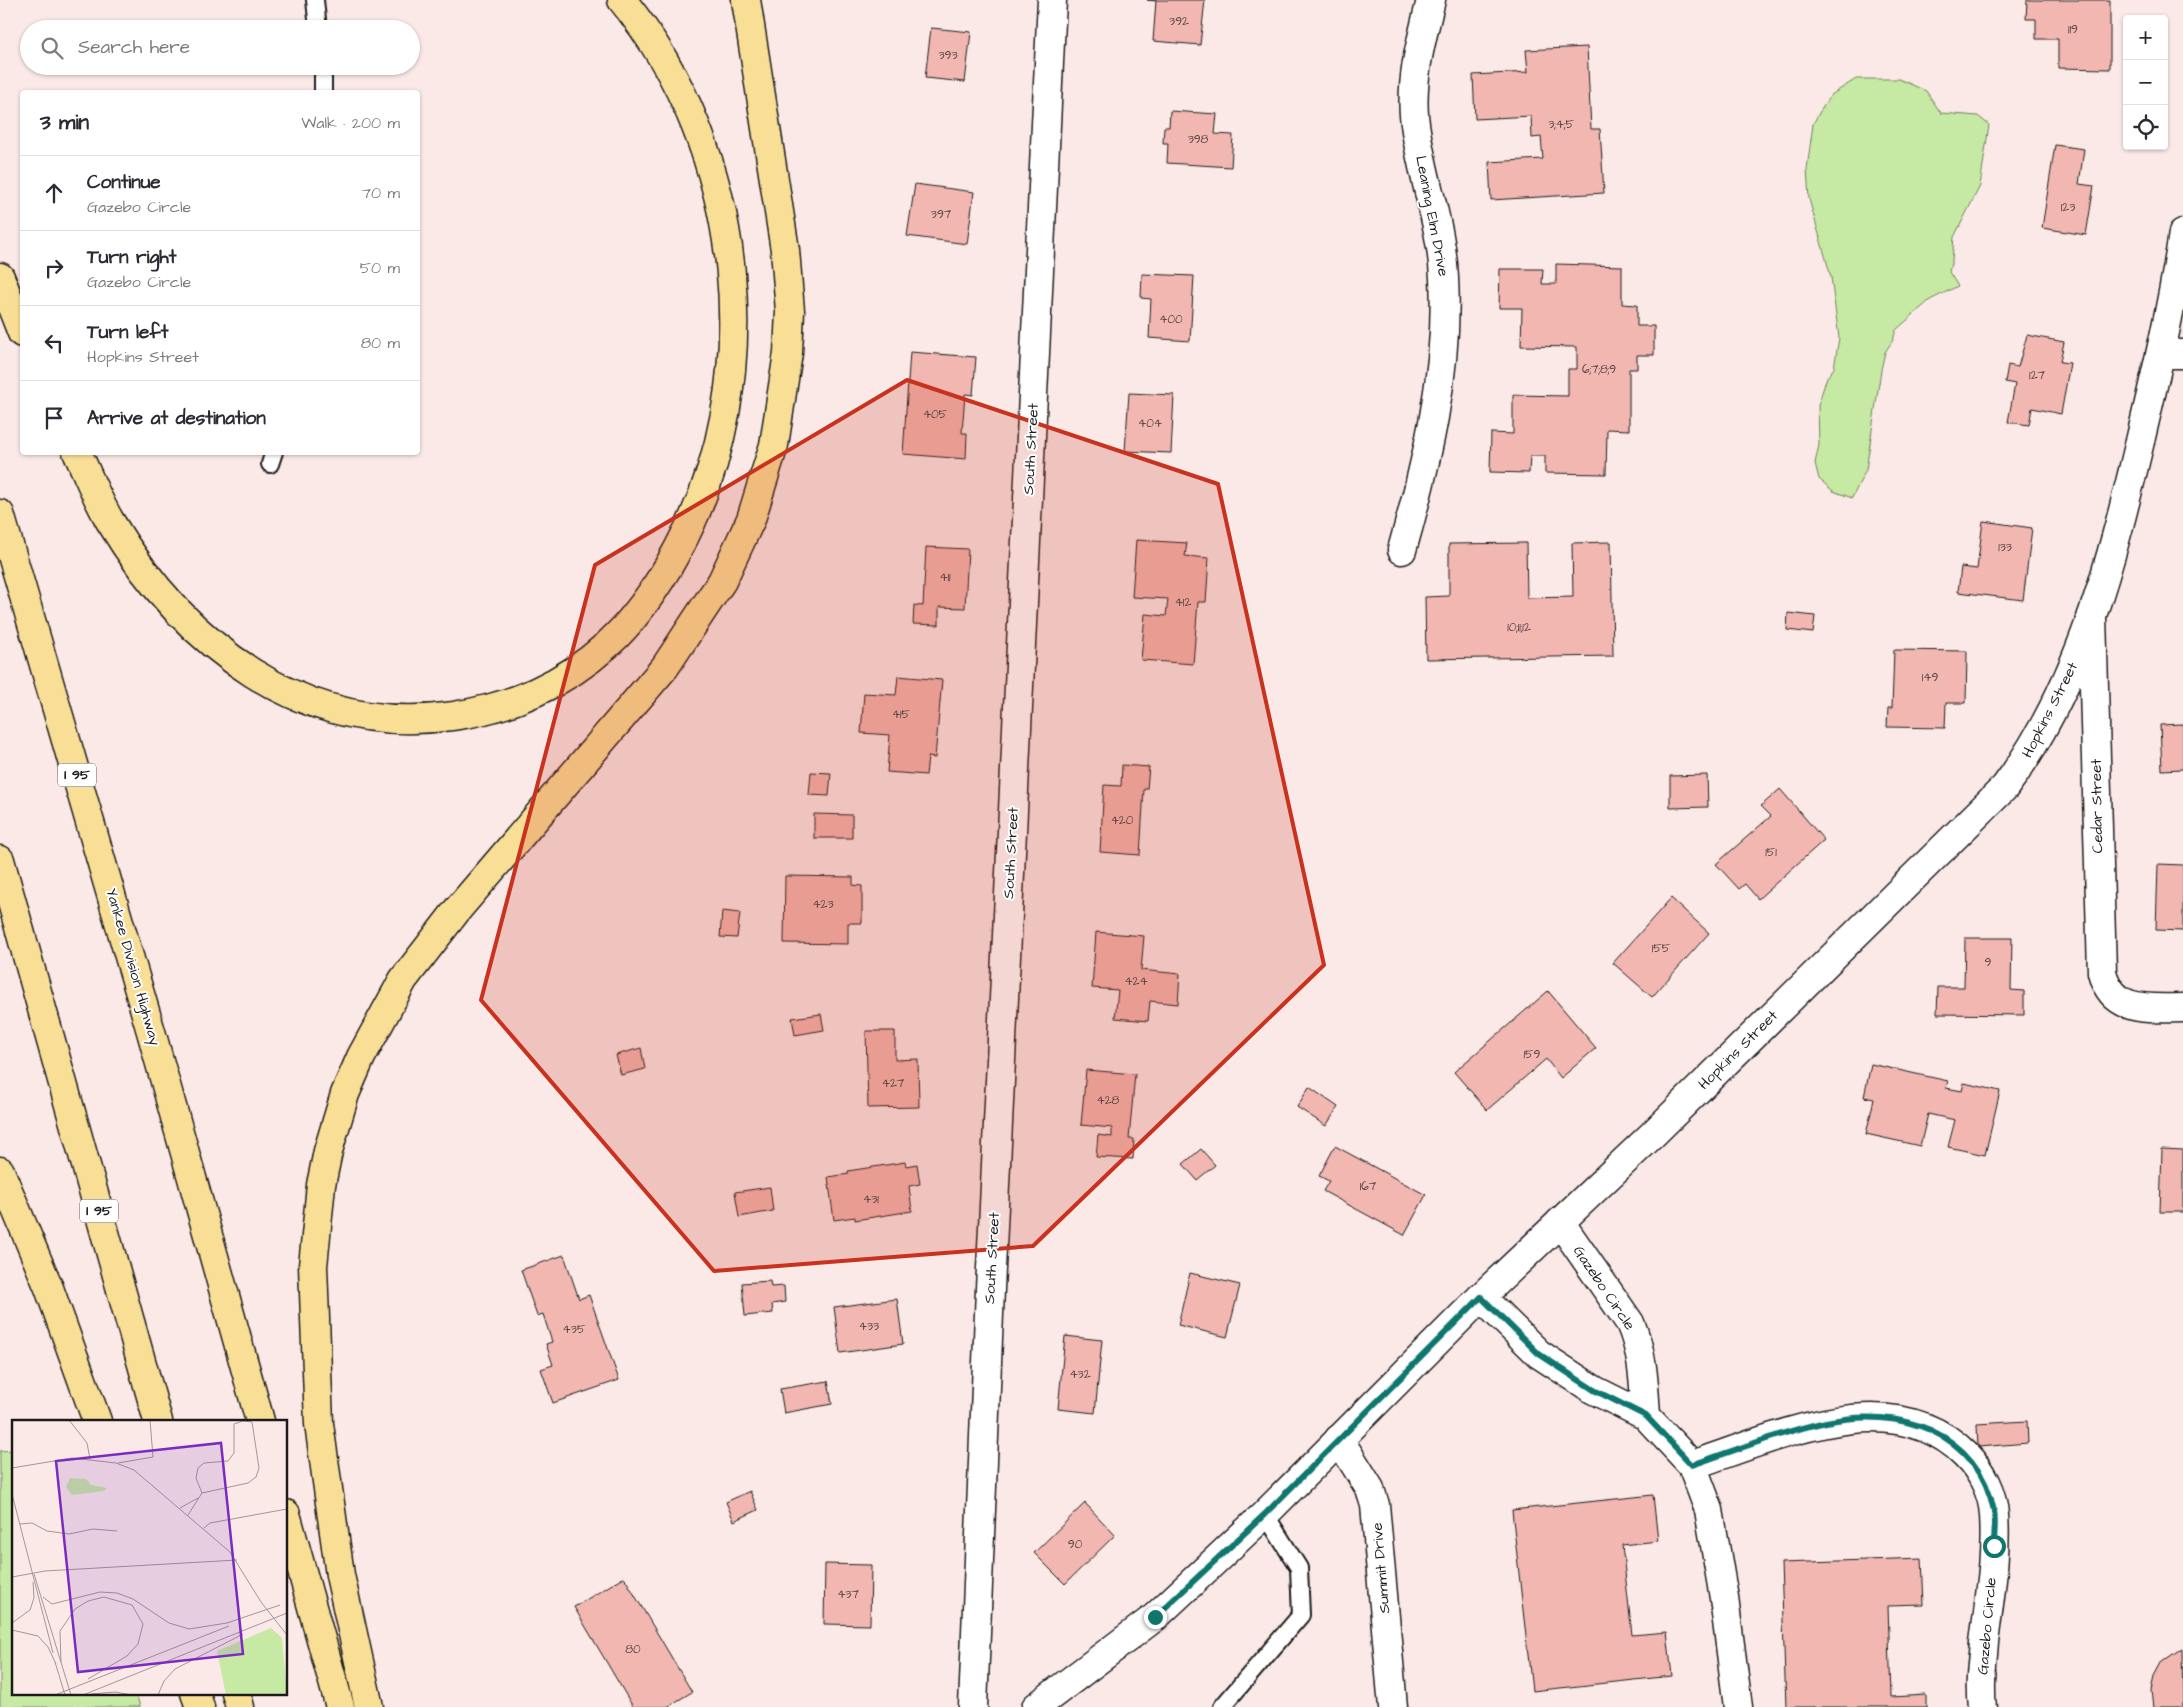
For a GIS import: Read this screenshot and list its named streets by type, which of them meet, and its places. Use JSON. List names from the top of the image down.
{
  "streets": {
    "highway": ["I 95", "Yankee Division Highway"],
    "street": [
      "Leaning Elm Drive",
      "South Street",
      "Hopkins Street",
      "Cedar Street",
      "Gazebo Circle",
      "Summit Drive"
    ]
  },
  "crossings": [
    ["Hopkins Street", "Cedar Street"],
    ["Hopkins Street", "Gazebo Circle"],
    ["Hopkins Street", "Summit Drive"]
  ],
  "house_numbers": [
    "392",
    "119",
    "393",
    "3;4;5",
    "398",
    "123",
    "397",
    "400",
    "6;7;8;9",
    "127",
    "405",
    "404",
    "133",
    "411",
    "412",
    "10;11;12",
    "149",
    "415",
    "420",
    "151",
    "423",
    "155",
    "9",
    "424",
    "159",
    "427",
    "428",
    "167",
    "431",
    "433",
    "435",
    "432",
    "90",
    "437",
    "80"
  ],
  "page": {
    "map_buttons": ["+", "−"],
    "search": "Search here",
    "heading": ["3 min", "Walk · 200 m"],
    "list": [
      ["Continue", "Gazebo Circle", "70 m"],
      ["Turn right", "Gazebo Circle", "50 m"],
      ["Turn left", "Hopkins Street", "80 m"],
      "Arrive at destination"
    ]
  }
}
